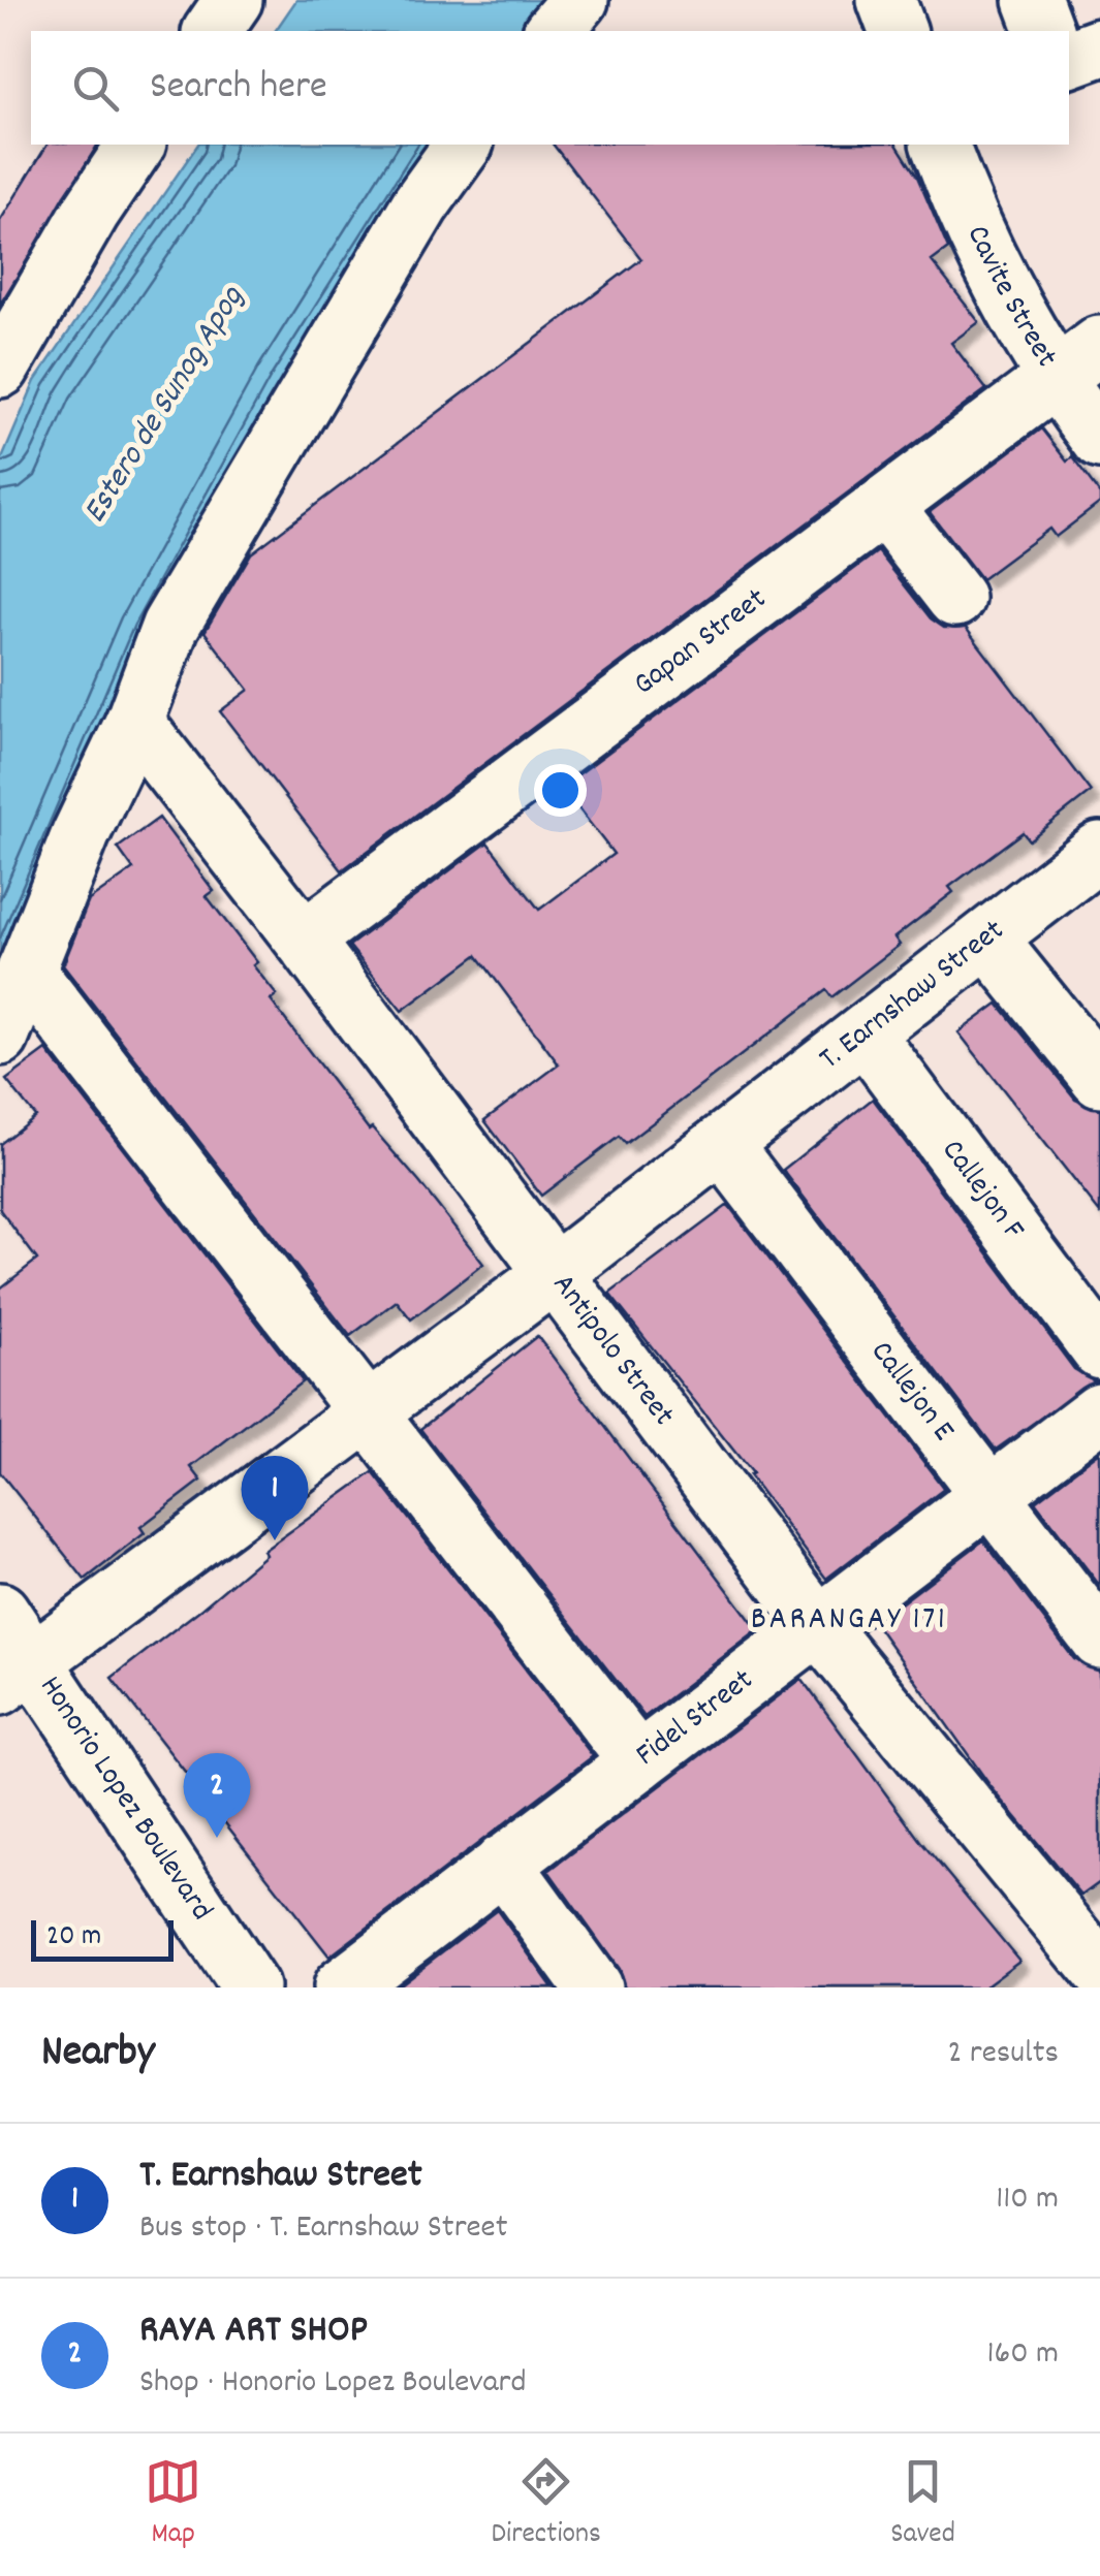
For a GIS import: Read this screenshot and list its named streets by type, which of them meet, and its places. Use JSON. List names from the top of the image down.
{
  "streets": {
    "street": [
      "Cavite Street",
      "Gapan Street",
      "T. Earnshaw Street",
      "Callejon F",
      "Antipolo Street",
      "Callejon E",
      "Fidel Street",
      "Honorio Lopez Boulevard"
    ]
  },
  "crossings": [
    ["Cavite Street", "Gapan Street"],
    ["Gapan Street", "Antipolo Street"],
    ["T. Earnshaw Street", "Callejon F"],
    ["T. Earnshaw Street", "Antipolo Street"],
    ["T. Earnshaw Street", "Callejon E"],
    ["T. Earnshaw Street", "Honorio Lopez Boulevard"],
    ["Antipolo Street", "Fidel Street"],
    ["Callejon E", "Fidel Street"]
  ],
  "districts": ["BARANGAY 171"],
  "water": ["Estero de Sunog Apog"],
  "scale_bar": "20 m",
  "page": {
    "search": "Search here",
    "pins": ["1", "2"],
    "scale": "20 m",
    "heading": ["Nearby", "2 results"],
    "list": [
      {
        "mark": "1",
        "name": "T. Earnshaw Street",
        "note": "Bus stop · T. Earnshaw Street",
        "value": "110 m"
      },
      {
        "mark": "2",
        "name": "RAYA ART SHOP",
        "note": "Shop · Honorio Lopez Boulevard",
        "value": "160 m"
      }
    ],
    "nav": ["Map", "Directions", "Saved"]
  }
}
